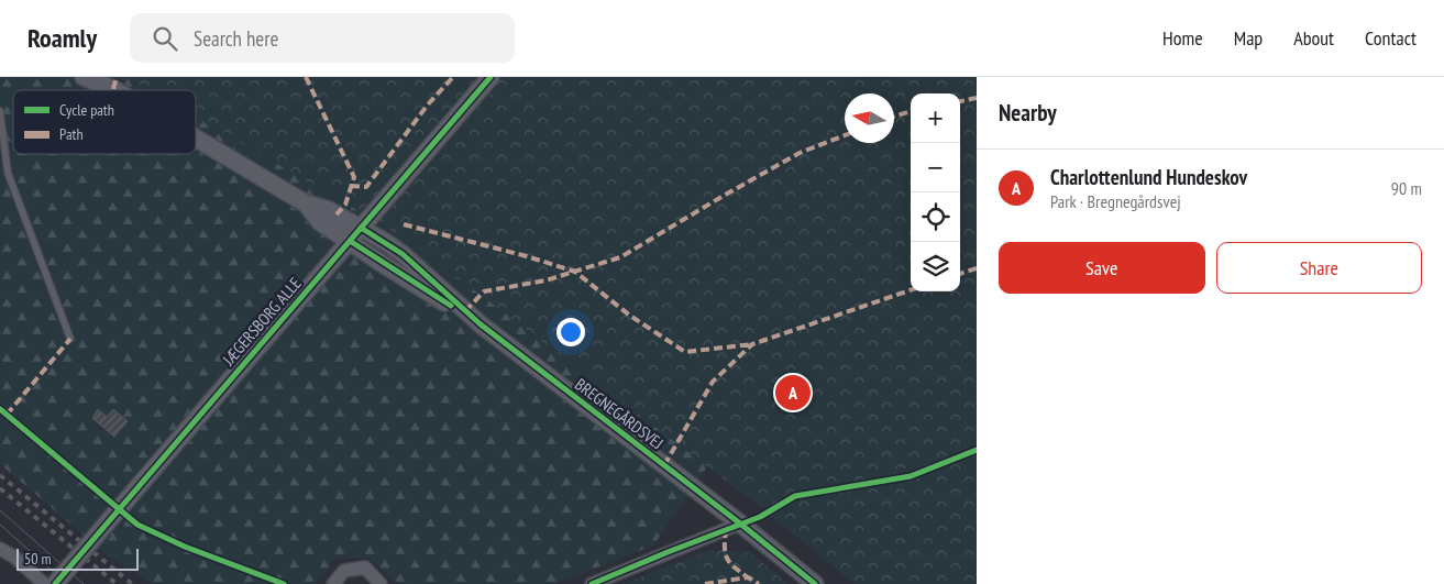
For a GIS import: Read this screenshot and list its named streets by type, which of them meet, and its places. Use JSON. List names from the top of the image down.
{
  "streets": {
    "street": ["JÆGERSBORG ALLE", "BREGNEGÅRDSVEJ"]
  },
  "crossings": [
    ["JÆGERSBORG ALLE", "BREGNEGÅRDSVEJ"]
  ],
  "legend": ["Cycle path", "Path"],
  "scale_bar": "50 m",
  "north": "left",
  "page": {
    "header": "Roamly",
    "search": "Search here",
    "nav": [
      "Home",
      "Map",
      "About",
      "Contact"
    ],
    "heading": "Nearby",
    "map_buttons": ["+", "−"],
    "list": [
      {
        "mark": "A",
        "name": "Charlottenlund Hundeskov",
        "note": "Park · Bregnegårdsvej",
        "value": "90 m"
      }
    ],
    "buttons": ["Save", "Share"],
    "pins": "A",
    "scale": "50 m"
  }
}
